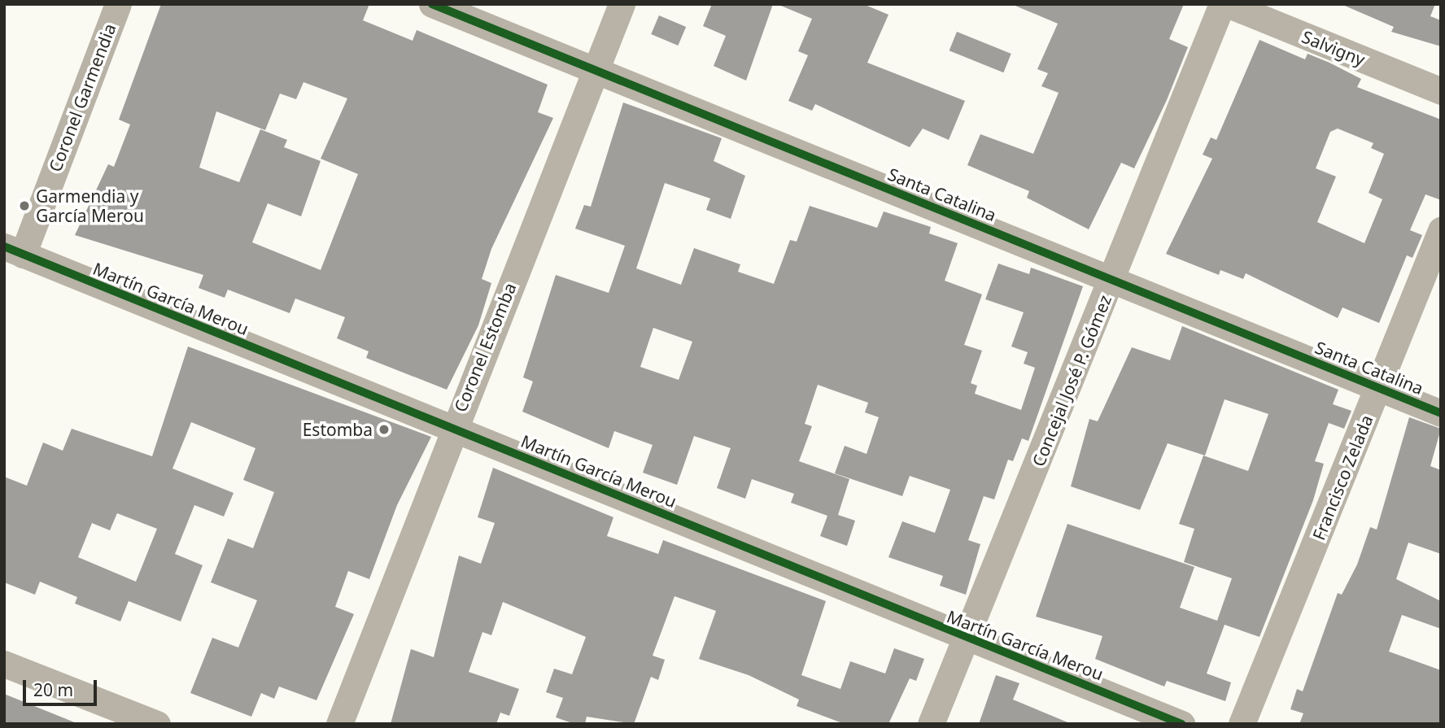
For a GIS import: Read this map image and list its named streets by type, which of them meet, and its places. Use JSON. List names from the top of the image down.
{
  "streets": {
    "street": [
      "Salvigny",
      "Coronel Garmendia",
      "Santa Catalina",
      "Martín García Merou",
      "Coronel Estomba",
      "Concejal José P. Gómez",
      "Francisco Zelada"
    ]
  },
  "crossings": [
    ["Coronel Garmendia", "Martín García Merou"],
    ["Santa Catalina", "Coronel Estomba"],
    ["Santa Catalina", "Concejal José P. Gómez"],
    ["Santa Catalina", "Francisco Zelada"],
    ["Martín García Merou", "Coronel Estomba"],
    ["Martín García Merou", "Concejal José P. Gómez"]
  ],
  "places": ["Garmendia y García Merou", "Estomba"],
  "scale_bar": "20 m"
}
